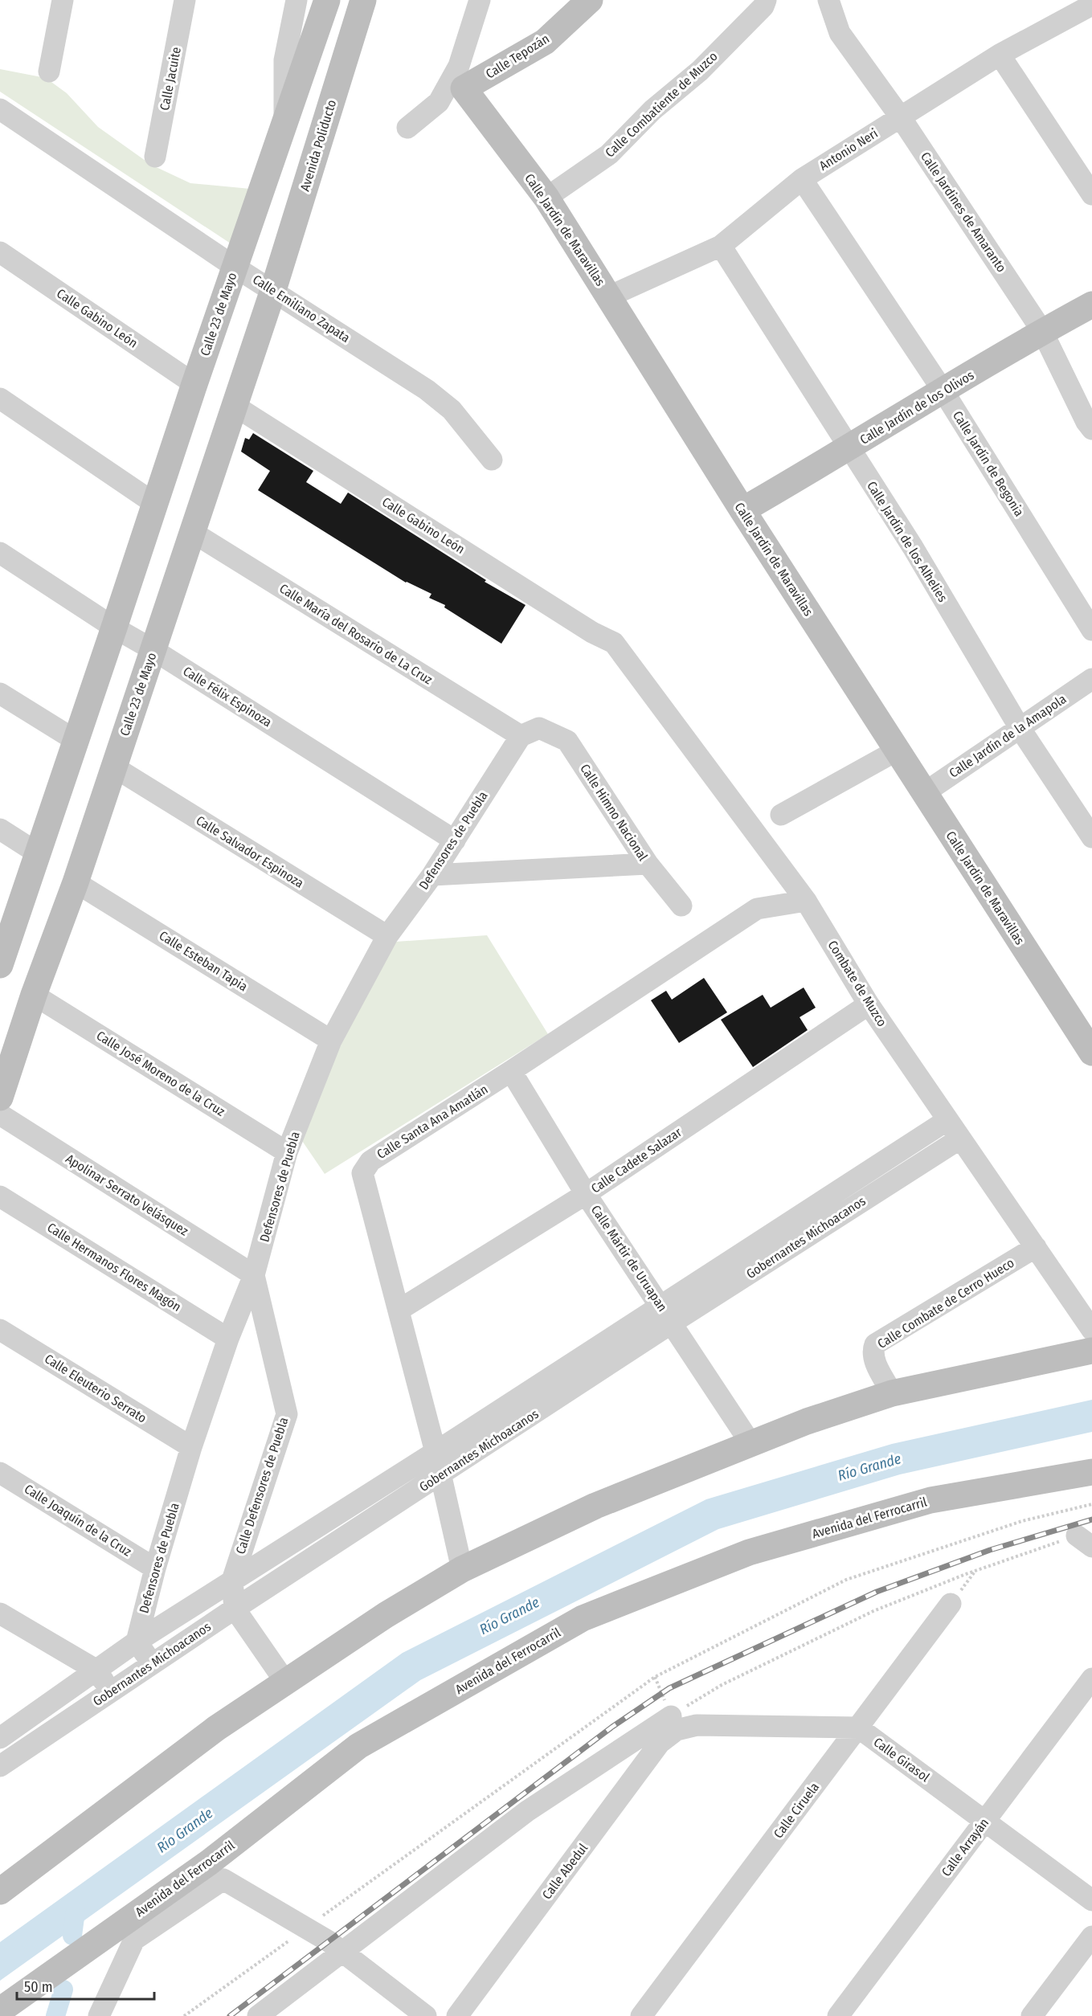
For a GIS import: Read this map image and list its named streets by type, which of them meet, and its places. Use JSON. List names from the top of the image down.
{
  "streets": {
    "street": [
      "Calle Tepozán",
      "Calle Jacuite",
      "Calle Combatiente de Muzco",
      "Avenida Poliducto",
      "Antonio Neri",
      "Calle Jardines de Amaranto",
      "Calle Jardín de Maravillas",
      "Calle Emiliano Zapata",
      "Calle 23 de Mayo",
      "Calle Gabino León",
      "Calle Jardín de los Olivos",
      "Calle Jardín de Begonia",
      "Calle Jardín de los Alhelies",
      "Calle María del Rosario de La Cruz",
      "Calle Félix Espinoza",
      "Calle Jardín de la Amapola",
      "Calle Himno Nacional",
      "Defensores de Puebla",
      "Calle Salvador Espinoza",
      "Calle Esteban Tapia",
      "Combate de Muzco",
      "Calle José Moreno de la Cruz",
      "Calle Santa Ana Amatlán",
      "Calle Cadete Salazar",
      "Apolinar Serrato Velásquez",
      "Gobernantes Michoacanos",
      "Calle Mártir de Uruapan",
      "Calle Hermanos Flores Magón",
      "Calle Combate de Cerro Hueco",
      "Calle Eleuterio Serrato",
      "Calle Defensores de Puebla",
      "Avenida del Ferrocarril",
      "Calle Joaquín de la Cruz",
      "Calle Girasol",
      "Calle Ciruela",
      "Calle Arrayán",
      "Calle Abedul"
    ]
  },
  "crossings": [
    ["Calle Tepozán", "Calle Jardín de Maravillas"],
    ["Calle Combatiente de Muzco", "Calle Jardín de Maravillas"],
    ["Avenida Poliducto", "Calle Emiliano Zapata"],
    ["Avenida Poliducto", "Calle 23 de Mayo"],
    ["Antonio Neri", "Calle Jardines de Amaranto"],
    ["Antonio Neri", "Calle Jardín de Maravillas"],
    ["Antonio Neri", "Calle Jardín de Begonia"],
    ["Antonio Neri", "Calle Jardín de los Alhelies"],
    ["Calle Jardines de Amaranto", "Calle Jardín de los Olivos"],
    ["Calle Jardín de Maravillas", "Calle Jardín de los Olivos"],
    ["Calle Jardín de Maravillas", "Calle Jardín de la Amapola"],
    ["Calle Emiliano Zapata", "Calle 23 de Mayo"],
    ["Calle 23 de Mayo", "Calle Gabino León"],
    ["Calle 23 de Mayo", "Calle María del Rosario de La Cruz"],
    ["Calle 23 de Mayo", "Calle Félix Espinoza"],
    ["Calle 23 de Mayo", "Calle Salvador Espinoza"],
    ["Calle 23 de Mayo", "Calle Esteban Tapia"],
    ["Calle 23 de Mayo", "Calle José Moreno de la Cruz"],
    ["Calle Gabino León", "Combate de Muzco"],
    ["Calle Jardín de los Olivos", "Calle Jardín de Begonia"],
    ["Calle Jardín de los Olivos", "Calle Jardín de los Alhelies"],
    ["Calle Jardín de los Alhelies", "Calle Jardín de la Amapola"],
    ["Calle María del Rosario de La Cruz", "Calle Himno Nacional"],
    ["Calle María del Rosario de La Cruz", "Defensores de Puebla"],
    ["Calle Félix Espinoza", "Defensores de Puebla"],
    ["Calle Himno Nacional", "Defensores de Puebla"],
    ["Defensores de Puebla", "Calle Salvador Espinoza"],
    ["Defensores de Puebla", "Calle Esteban Tapia"],
    ["Defensores de Puebla", "Calle José Moreno de la Cruz"],
    ["Defensores de Puebla", "Apolinar Serrato Velásquez"],
    ["Defensores de Puebla", "Gobernantes Michoacanos"],
    ["Defensores de Puebla", "Calle Hermanos Flores Magón"],
    ["Defensores de Puebla", "Calle Eleuterio Serrato"],
    ["Defensores de Puebla", "Calle Defensores de Puebla"],
    ["Defensores de Puebla", "Calle Joaquín de la Cruz"],
    ["Combate de Muzco", "Calle Santa Ana Amatlán"],
    ["Combate de Muzco", "Calle Cadete Salazar"],
    ["Combate de Muzco", "Gobernantes Michoacanos"],
    ["Combate de Muzco", "Calle Combate de Cerro Hueco"],
    ["Calle Santa Ana Amatlán", "Calle Cadete Salazar"],
    ["Calle Santa Ana Amatlán", "Gobernantes Michoacanos"],
    ["Calle Santa Ana Amatlán", "Calle Mártir de Uruapan"],
    ["Calle Cadete Salazar", "Calle Mártir de Uruapan"],
    ["Apolinar Serrato Velásquez", "Calle Defensores de Puebla"],
    ["Gobernantes Michoacanos", "Calle Mártir de Uruapan"],
    ["Gobernantes Michoacanos", "Calle Defensores de Puebla"],
    ["Calle Girasol", "Calle Ciruela"],
    ["Calle Girasol", "Calle Arrayán"]
  ],
  "water": ["Río Grande"],
  "scale_bar": "50 m"
}
